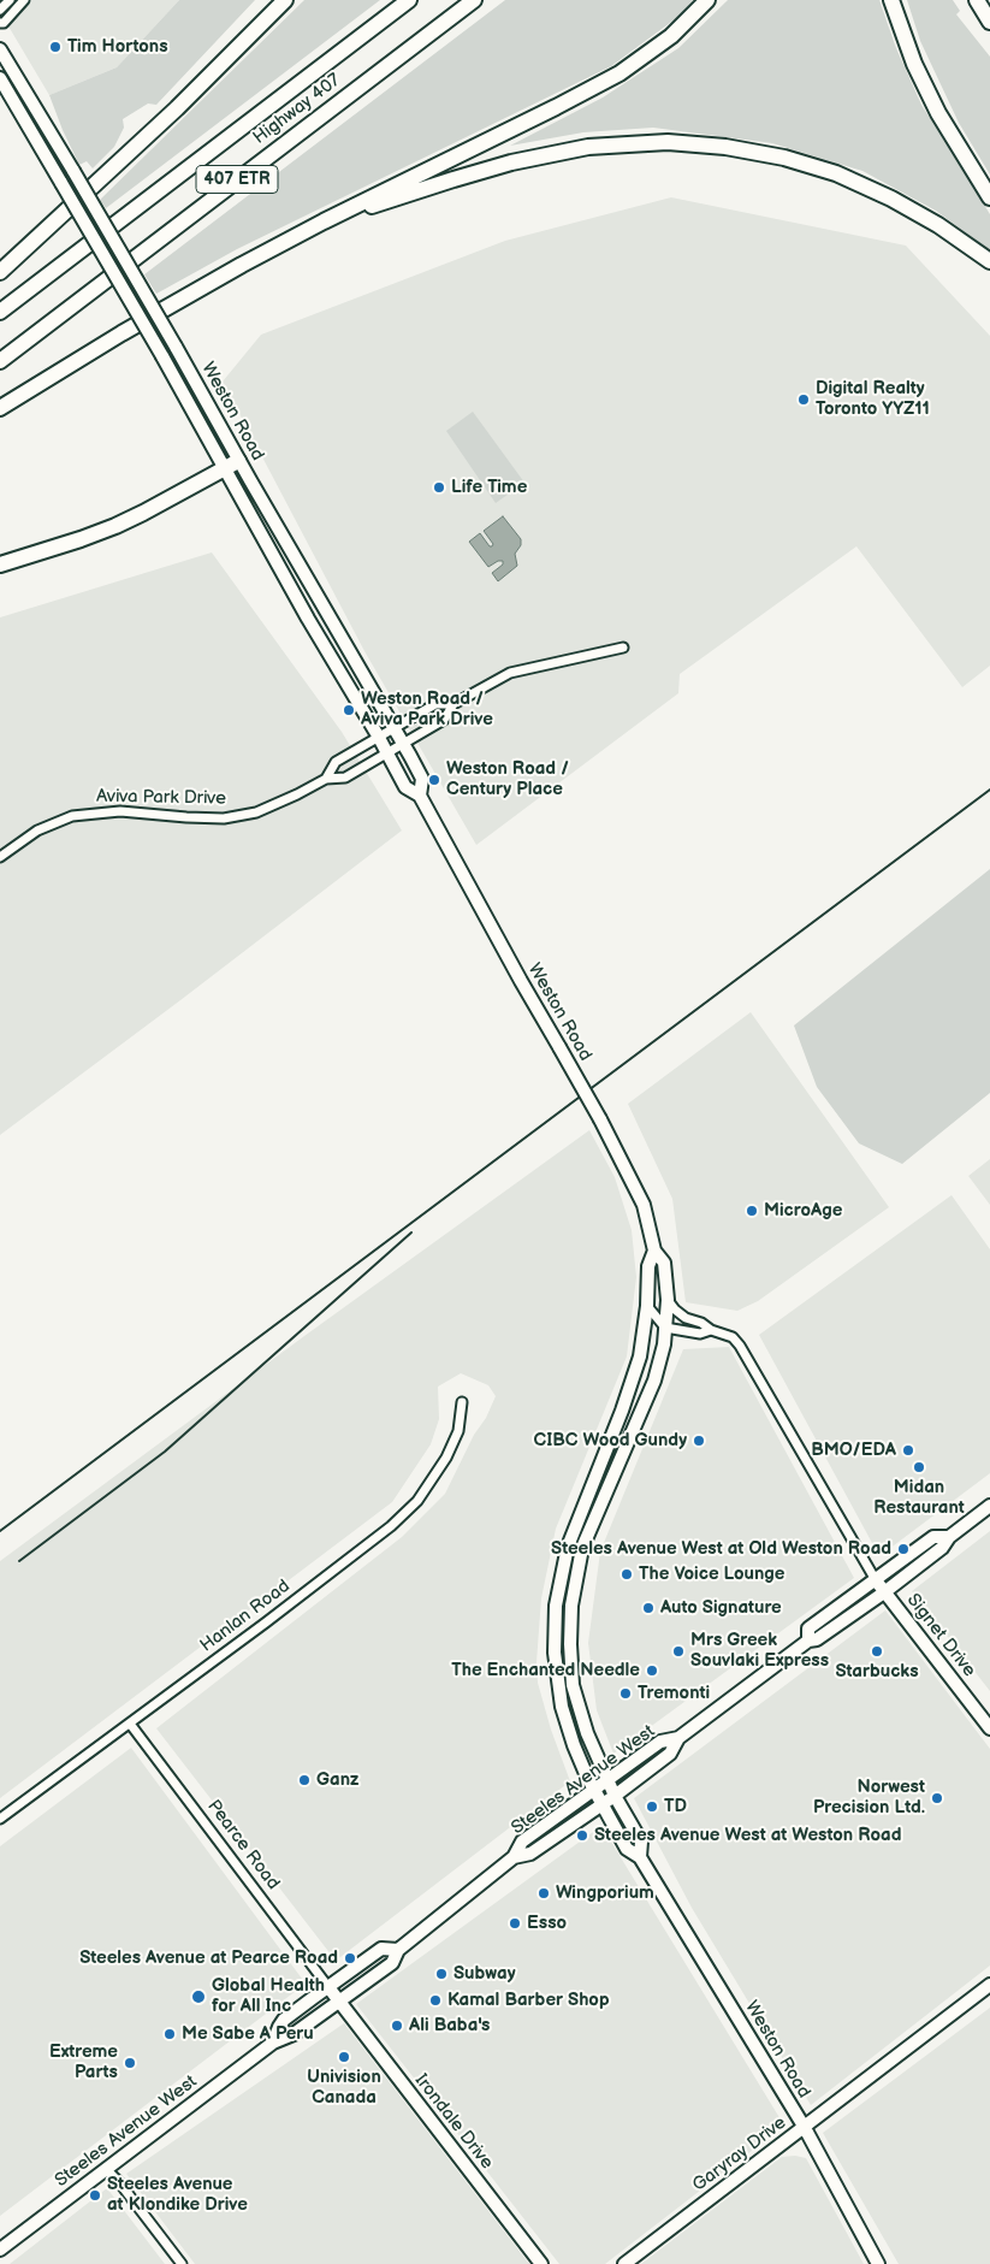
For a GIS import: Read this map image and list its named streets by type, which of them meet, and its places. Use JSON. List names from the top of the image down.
{
  "streets": {
    "highway": ["Highway 407", "407 ETR"],
    "main road": [
      "Weston Road",
      "Signet Drive",
      "Steeles Avenue West",
      "Irondale Drive",
      "Garyray Drive"
    ],
    "street": ["Aviva Park Drive", "Hanlan Road", "Pearce Road"]
  },
  "crossings": [
    ["Weston Road", "Aviva Park Drive"],
    ["Weston Road", "Steeles Avenue West"],
    ["Weston Road", "Garyray Drive"],
    ["Hanlan Road", "Pearce Road"],
    ["Signet Drive", "Steeles Avenue West"],
    ["Steeles Avenue West", "Pearce Road"],
    ["Steeles Avenue West", "Irondale Drive"],
    ["Pearce Road", "Irondale Drive"]
  ],
  "places": [
    "Tim Hortons",
    "Digital Realty Toronto YYZ11",
    "Life Time",
    "Weston Road / Aviva Park Drive",
    "Weston Road / Century Place",
    "MicroAge",
    "CIBC Wood Gundy",
    "BMO/EDA",
    "Midan Restaurant",
    "Steeles Avenue West at Old Weston Road",
    "The Voice Lounge",
    "Auto Signature",
    "Mrs Greek Souvlaki Express",
    "Starbucks",
    "The Enchanted Needle",
    "Tremonti",
    "Ganz",
    "Norwest Precision Ltd.",
    "TD",
    "Steeles Avenue West at Weston Road",
    "Wingporium",
    "Esso",
    "Steeles Avenue at Pearce Road",
    "Subway",
    "Global Health for All Inc",
    "Kamal Barber Shop",
    "Ali Baba's",
    "Me Sabe A Peru",
    "Univision Canada",
    "Extreme Parts",
    "Steeles Avenue at Klondike Drive"
  ]
}
